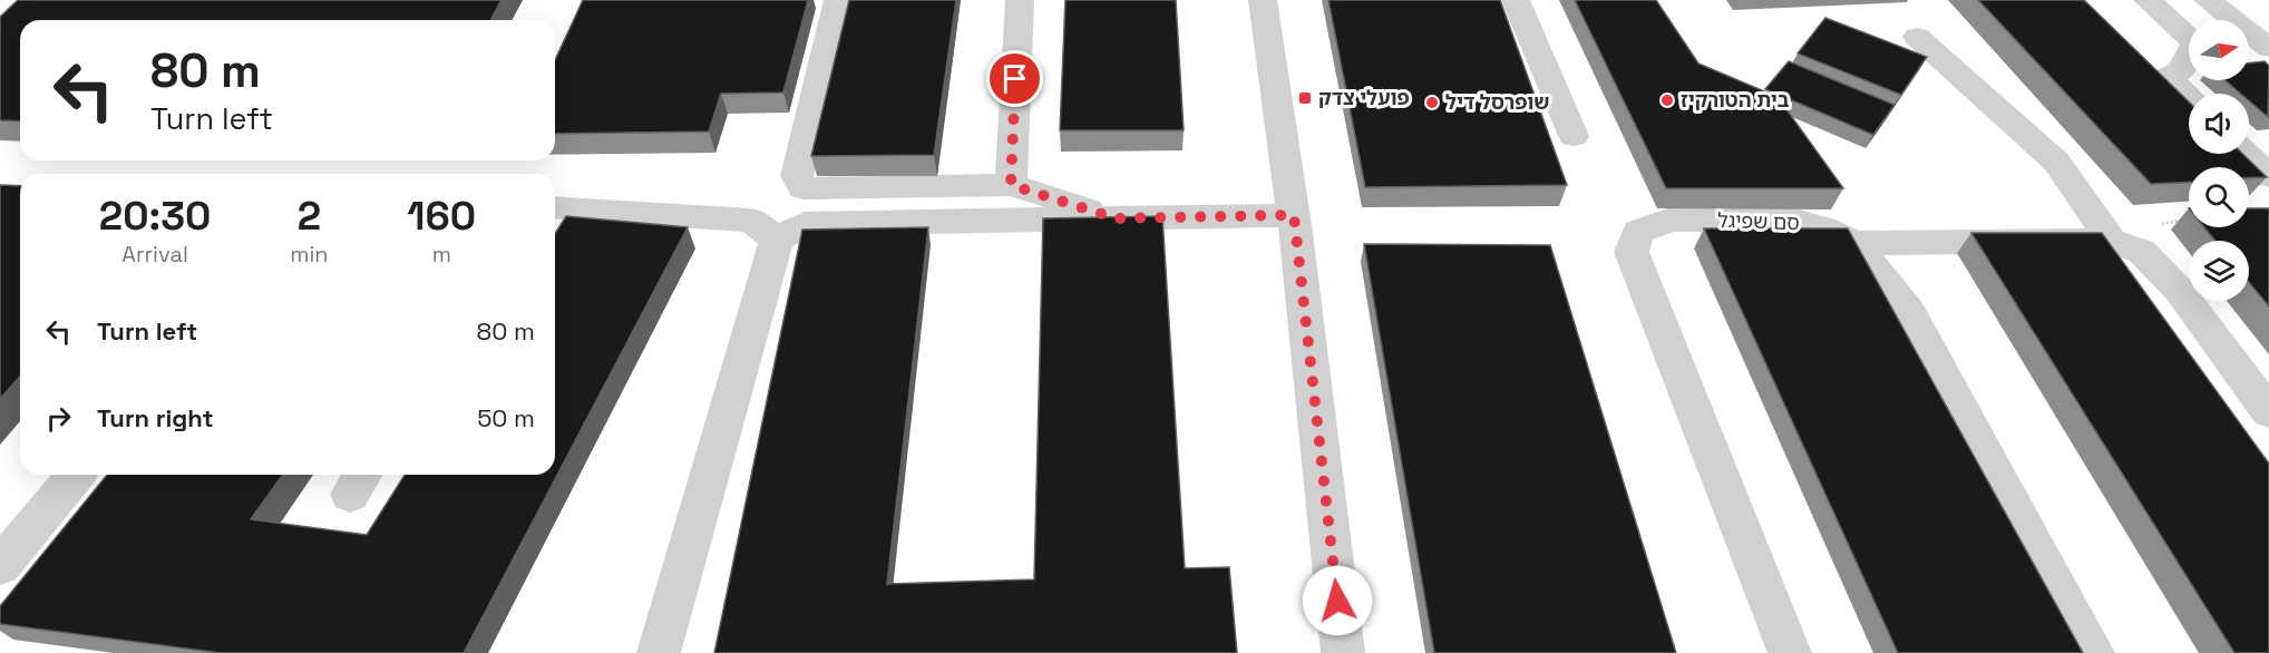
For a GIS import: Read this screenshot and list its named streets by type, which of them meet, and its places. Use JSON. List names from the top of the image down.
{
  "streets": {
    "street": ["סם שפיגל"]
  },
  "places": {
    "transit": ["פועלי צדק"],
    "other": ["בית הטורקיז", "שופרסל דיל"]
  },
  "north": "right",
  "page": {
    "turn": ["80 m", "Turn left"],
    "eta": [
      "20:30",
      "Arrival",
      "2",
      "min",
      "160",
      "m"
    ],
    "list": [
      {
        "name": "Turn left",
        "value": "80 m"
      },
      {
        "name": "Turn right",
        "value": "50 m"
      }
    ]
  }
}
